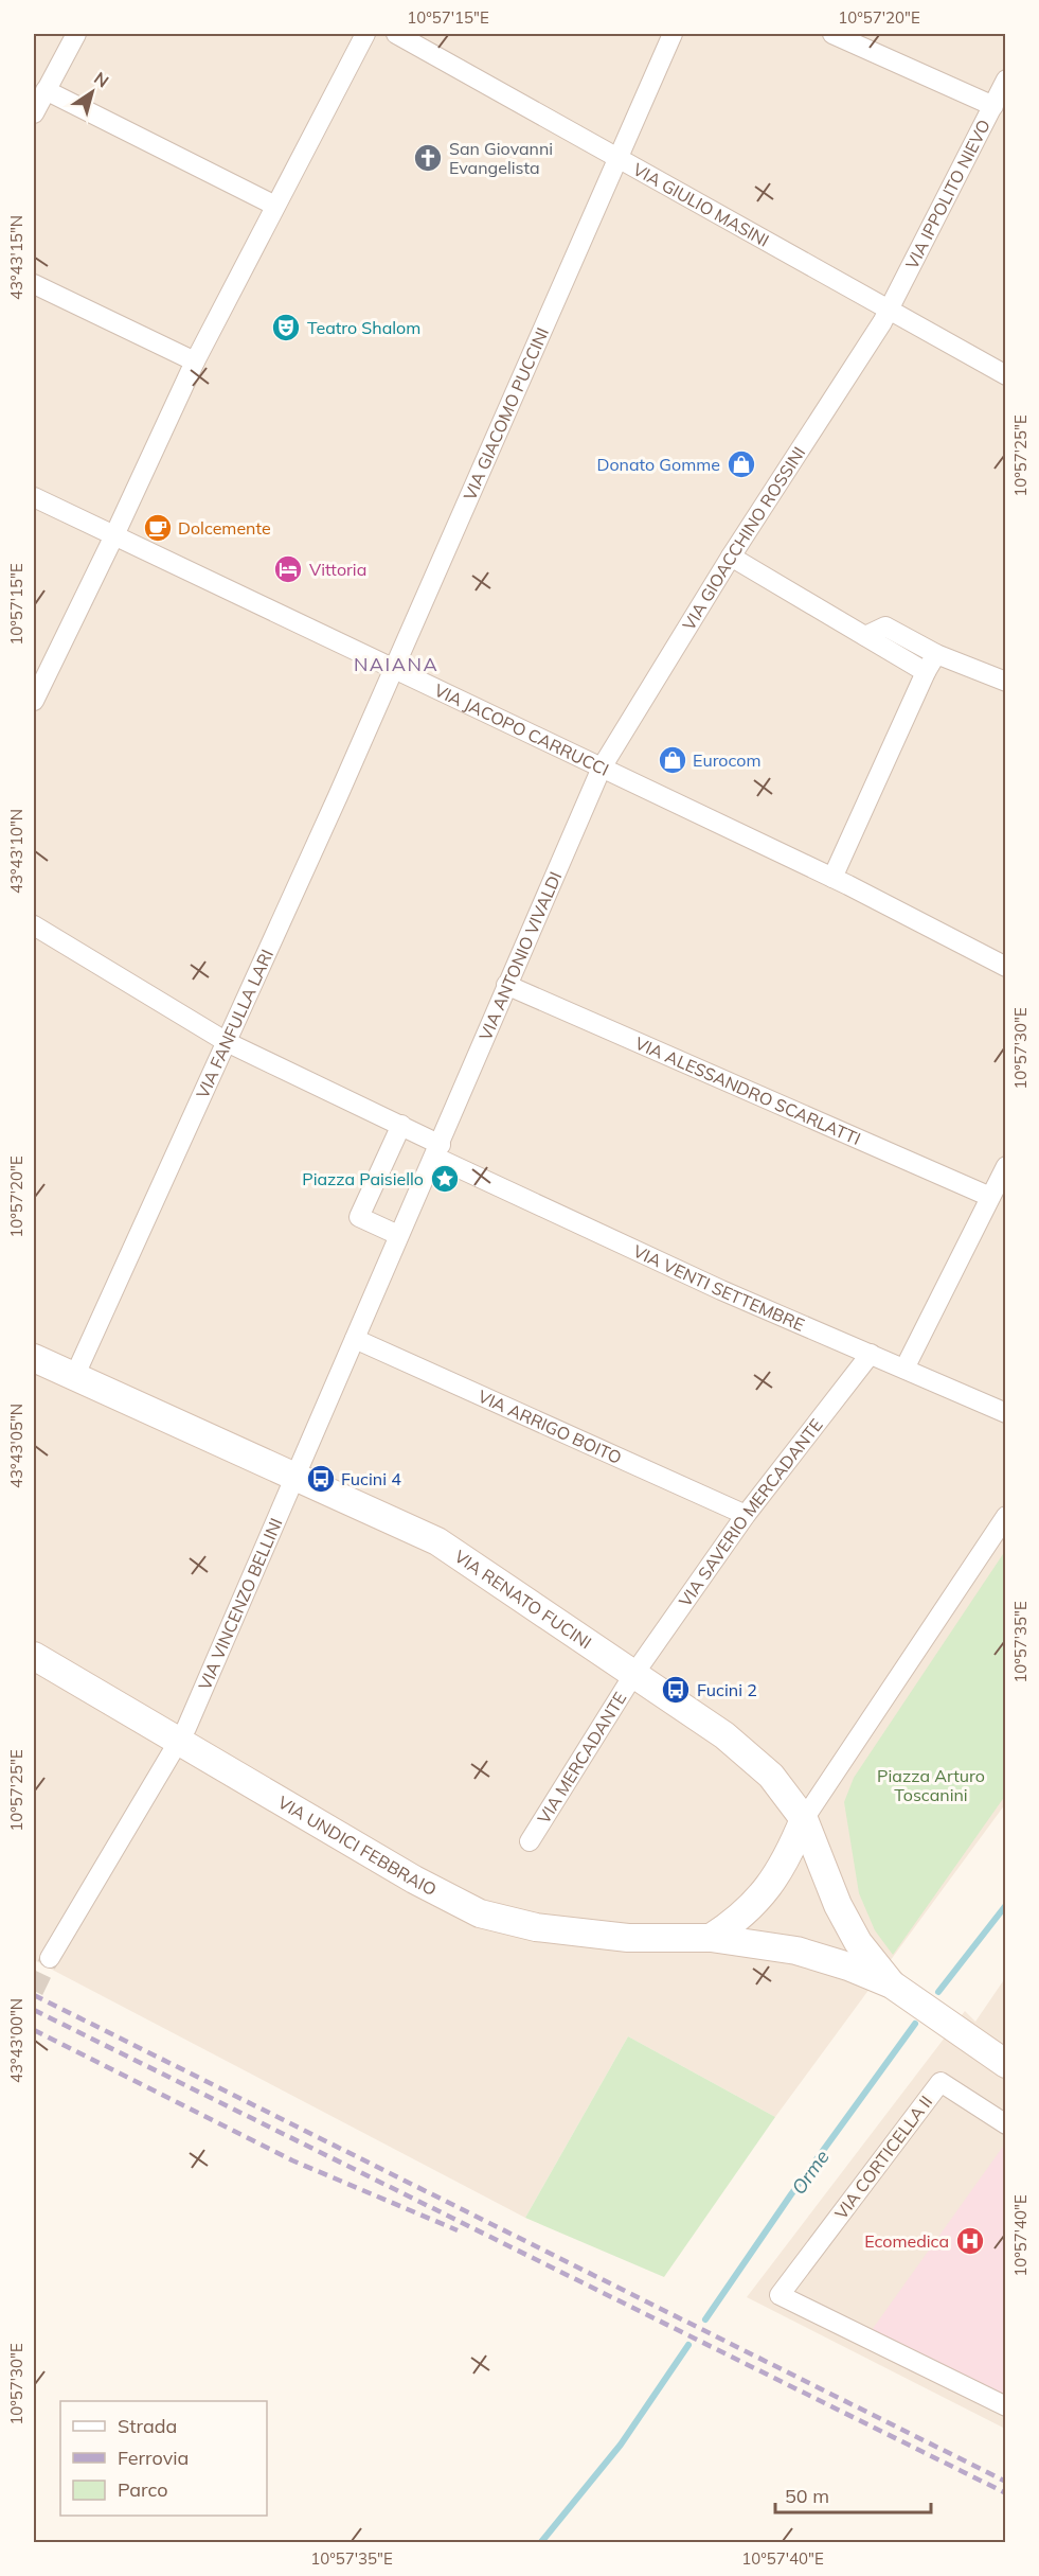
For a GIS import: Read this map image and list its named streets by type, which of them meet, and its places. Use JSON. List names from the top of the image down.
{
  "streets": {
    "main road": ["VIA RENATO FUCINI", "VIA UNDICI FEBBRAIO"],
    "street": [
      "VIA IPPOLITO NIEVO",
      "VIA GIULIO MASINI",
      "VIA GIACOMO PUCCINI",
      "VIA GIOACCHINO ROSSINI",
      "VIA JACOPO CARRUCCI",
      "VIA ANTONIO VIVALDI",
      "VIA FANFULLA LARI",
      "VIA ALESSANDRO SCARLATTI",
      "VIA VENTI SETTEMBRE",
      "VIA ARRIGO BOITO",
      "VIA SAVERIO MERCADANTE",
      "VIA VINCENZO BELLINI",
      "VIA MERCADANTE",
      "VIA CORTICELLA II"
    ]
  },
  "crossings": [
    ["VIA IPPOLITO NIEVO", "VIA GIULIO MASINI"],
    ["VIA IPPOLITO NIEVO", "VIA GIOACCHINO ROSSINI"],
    ["VIA GIULIO MASINI", "VIA GIACOMO PUCCINI"],
    ["VIA GIULIO MASINI", "VIA GIOACCHINO ROSSINI"],
    ["VIA GIACOMO PUCCINI", "VIA JACOPO CARRUCCI"],
    ["VIA GIACOMO PUCCINI", "VIA FANFULLA LARI"],
    ["VIA GIOACCHINO ROSSINI", "VIA JACOPO CARRUCCI"],
    ["VIA GIOACCHINO ROSSINI", "VIA ANTONIO VIVALDI"],
    ["VIA JACOPO CARRUCCI", "VIA ANTONIO VIVALDI"],
    ["VIA JACOPO CARRUCCI", "VIA FANFULLA LARI"],
    ["VIA ANTONIO VIVALDI", "VIA ALESSANDRO SCARLATTI"],
    ["VIA ANTONIO VIVALDI", "VIA VENTI SETTEMBRE"],
    ["VIA ANTONIO VIVALDI", "VIA VINCENZO BELLINI"],
    ["VIA FANFULLA LARI", "VIA VENTI SETTEMBRE"],
    ["VIA FANFULLA LARI", "VIA RENATO FUCINI"],
    ["VIA VENTI SETTEMBRE", "VIA SAVERIO MERCADANTE"],
    ["VIA ARRIGO BOITO", "VIA SAVERIO MERCADANTE"],
    ["VIA ARRIGO BOITO", "VIA VINCENZO BELLINI"],
    ["VIA SAVERIO MERCADANTE", "VIA RENATO FUCINI"],
    ["VIA SAVERIO MERCADANTE", "VIA MERCADANTE"],
    ["VIA RENATO FUCINI", "VIA VINCENZO BELLINI"],
    ["VIA RENATO FUCINI", "VIA MERCADANTE"],
    ["VIA RENATO FUCINI", "VIA UNDICI FEBBRAIO"],
    ["VIA VINCENZO BELLINI", "VIA UNDICI FEBBRAIO"]
  ],
  "districts": ["NAIANA"],
  "water": ["Orme"],
  "parks": ["Piazza Arturo Toscanini"],
  "places": {
    "church": ["San Giovanni Evangelista"],
    "theatre": ["Teatro Shalom"],
    "shop": ["Donato Gomme", "Eurocom"],
    "cafe": ["Dolcemente"],
    "hotel": ["Vittoria"],
    "place": ["Piazza Paisiello"],
    "bus stop": ["Fucini 4", "Fucini 2"],
    "hospital": ["Ecomedica"]
  },
  "legend": ["Strada", "Ferrovia", "Parco"],
  "scale_bar": "50 m",
  "north": "top right",
  "coordinates": [
    "10°57'15\"E",
    "10°57'20\"E",
    "43°43'15\"N",
    "10°57'25\"E",
    "43°43'10\"N",
    "10°57'30\"E",
    "43°43'05\"N",
    "10°57'35\"E",
    "43°43'00\"N",
    "10°57'40\"E"
  ]
}
